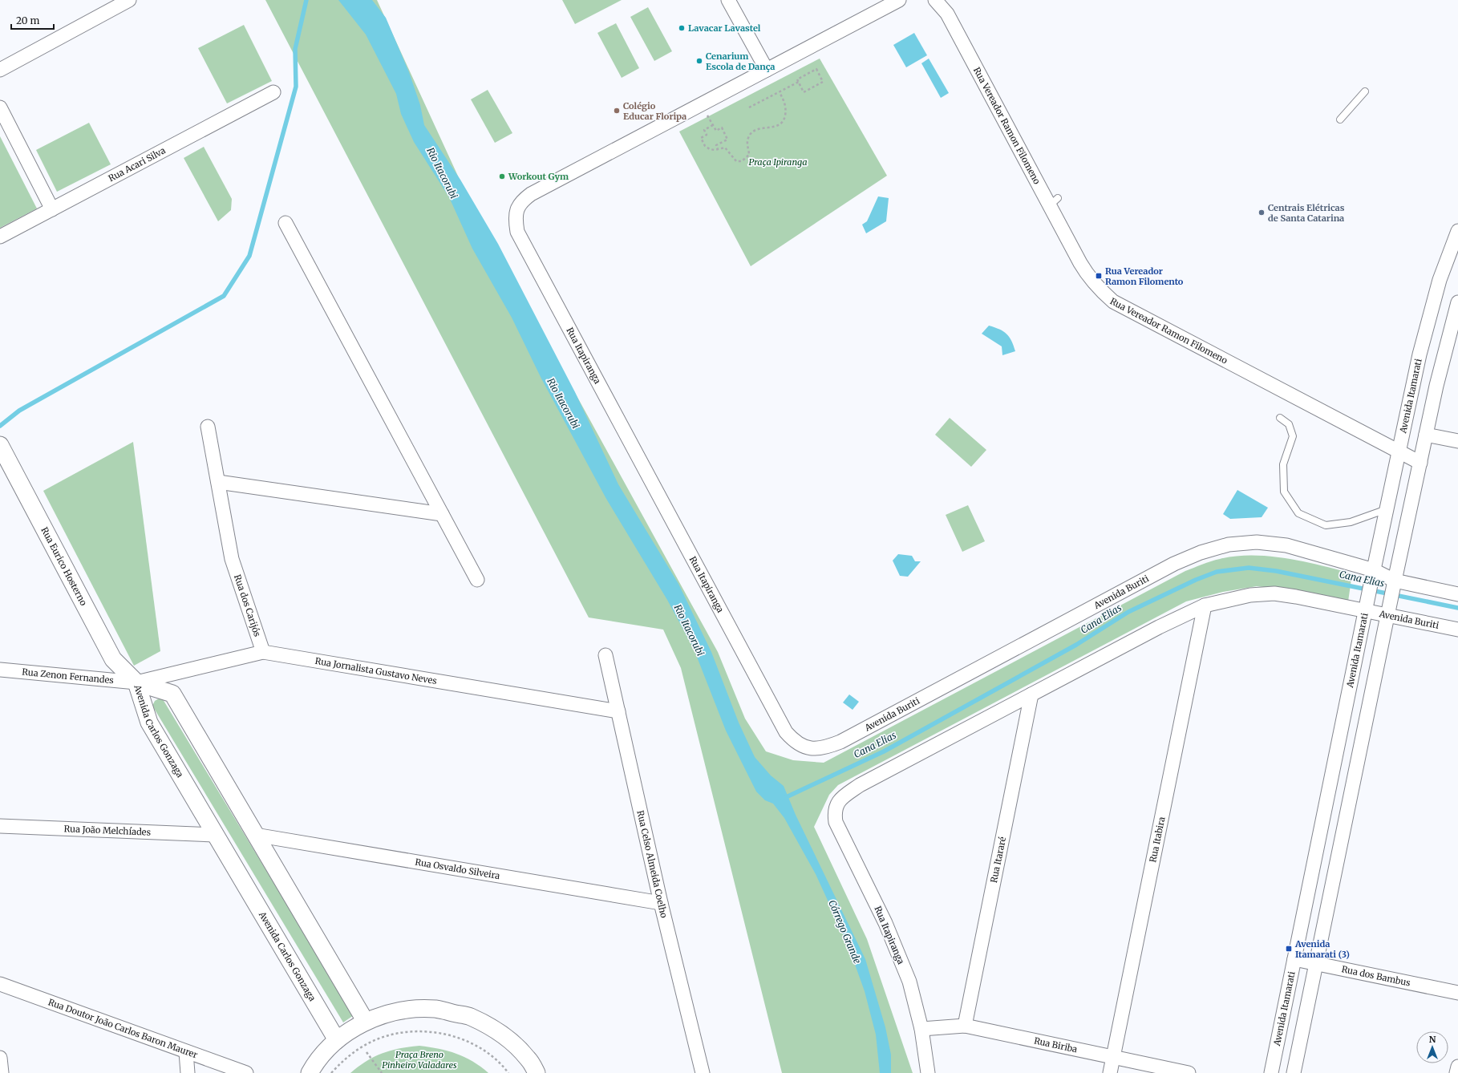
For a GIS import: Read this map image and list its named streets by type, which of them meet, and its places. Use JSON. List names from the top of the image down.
{
  "streets": {
    "street": [
      "Rua Vereador Ramon Filomeno",
      "Rua Acari Silva",
      "Rua Itapiranga",
      "Avenida Itamarati",
      "Rua Eurico Hosterno",
      "Avenida Buriti",
      "Rua dos Carijós",
      "Rua Jornalista Gustavo Neves",
      "Rua Zenon Fernandes",
      "Avenida Carlos Gonzaga",
      "Rua João Melchíades",
      "Rua Itabira",
      "Rua Itararé",
      "Rua Celso Almeida Coelho",
      "Rua Osvaldo Silveira",
      "Rua dos Bambus",
      "Rua Doutor João Carlos Baron Maurer",
      "Rua Biriba"
    ]
  },
  "crossings": [
    ["Rua Vereador Ramon Filomeno", "Avenida Itamarati"],
    ["Rua Itapiranga", "Avenida Buriti"],
    ["Rua Itapiranga", "Rua Biriba"],
    ["Avenida Itamarati", "Avenida Buriti"],
    ["Avenida Itamarati", "Rua dos Bambus"],
    ["Rua Eurico Hosterno", "Rua Jornalista Gustavo Neves"],
    ["Rua Eurico Hosterno", "Rua Zenon Fernandes"],
    ["Rua Eurico Hosterno", "Avenida Carlos Gonzaga"],
    ["Avenida Buriti", "Rua Itabira"],
    ["Avenida Buriti", "Rua Itararé"],
    ["Rua dos Carijós", "Rua Jornalista Gustavo Neves"],
    ["Rua Jornalista Gustavo Neves", "Rua Zenon Fernandes"],
    ["Rua Jornalista Gustavo Neves", "Avenida Carlos Gonzaga"],
    ["Rua Jornalista Gustavo Neves", "Rua Celso Almeida Coelho"],
    ["Rua Zenon Fernandes", "Avenida Carlos Gonzaga"],
    ["Avenida Carlos Gonzaga", "Rua João Melchíades"],
    ["Avenida Carlos Gonzaga", "Rua Osvaldo Silveira"],
    ["Rua Itabira", "Rua Biriba"],
    ["Rua Itararé", "Rua Biriba"],
    ["Rua Celso Almeida Coelho", "Rua Osvaldo Silveira"]
  ],
  "water": ["Rio Itacorubi", "Cana Elias", "Córrego Grande"],
  "parks": ["Praça Ipiranga", "Praça Breno Pinheiro Valadares"],
  "places": {
    "other": [
      "Lavacar Lavastel",
      "Cenarium Escola de Dança",
      "Colégio Educar Floripa",
      "Workout Gym",
      "Centrais Elétricas de Santa Catarina"
    ],
    "transit": ["Rua Vereador Ramon Filomento", "Avenida Itamarati (3)"]
  },
  "scale_bar": "20 m",
  "north": "top"
}
